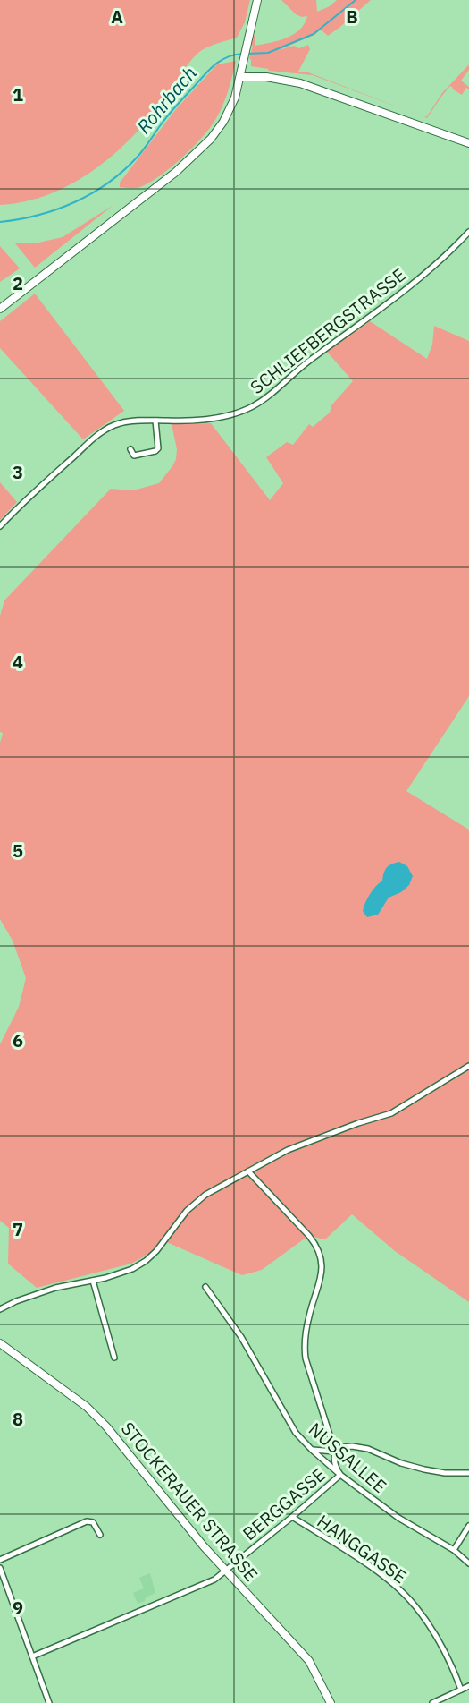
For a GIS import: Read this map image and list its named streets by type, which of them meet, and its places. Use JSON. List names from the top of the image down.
{
  "streets": {
    "street": [
      "SCHLIEFBERGSTRASSE",
      "NUSSALLEE",
      "STOCKERAUER STRASSE",
      "BERGGASSE",
      "HANGGASSE"
    ]
  },
  "crossings": [
    ["NUSSALLEE", "BERGGASSE"],
    ["STOCKERAUER STRASSE", "BERGGASSE"],
    ["BERGGASSE", "HANGGASSE"]
  ],
  "water": ["Rohrbach"],
  "grid": {
    "columns": ["A", "B"],
    "rows": [
      "1",
      "2",
      "3",
      "4",
      "5",
      "6",
      "7",
      "8",
      "9"
    ]
  }
}
